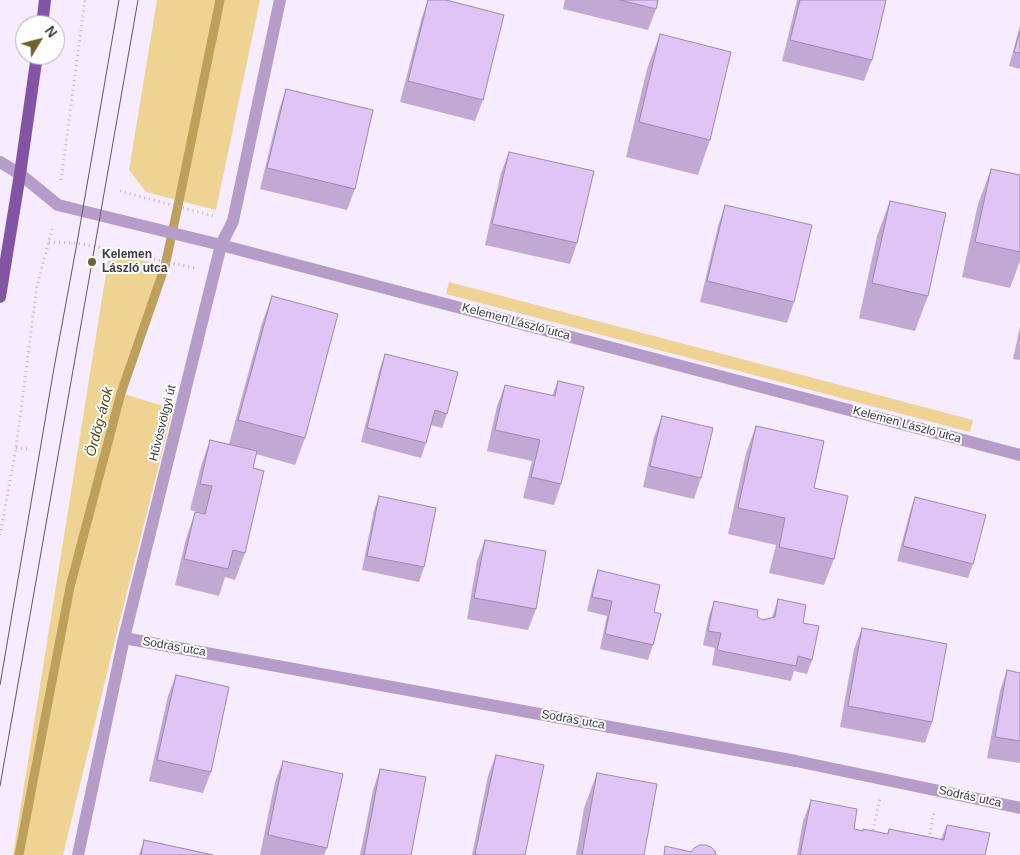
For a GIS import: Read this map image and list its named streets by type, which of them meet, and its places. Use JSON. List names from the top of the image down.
{
  "streets": {
    "street": ["Kelemen László utca", "Hűvösvölgyi út", "Sodrás utca"]
  },
  "crossings": [
    ["Kelemen László utca", "Hűvösvölgyi út"],
    ["Hűvösvölgyi út", "Sodrás utca"]
  ],
  "water": ["Ördög-árok"],
  "places": ["Kelemen László utca"],
  "north": "top right"
}
